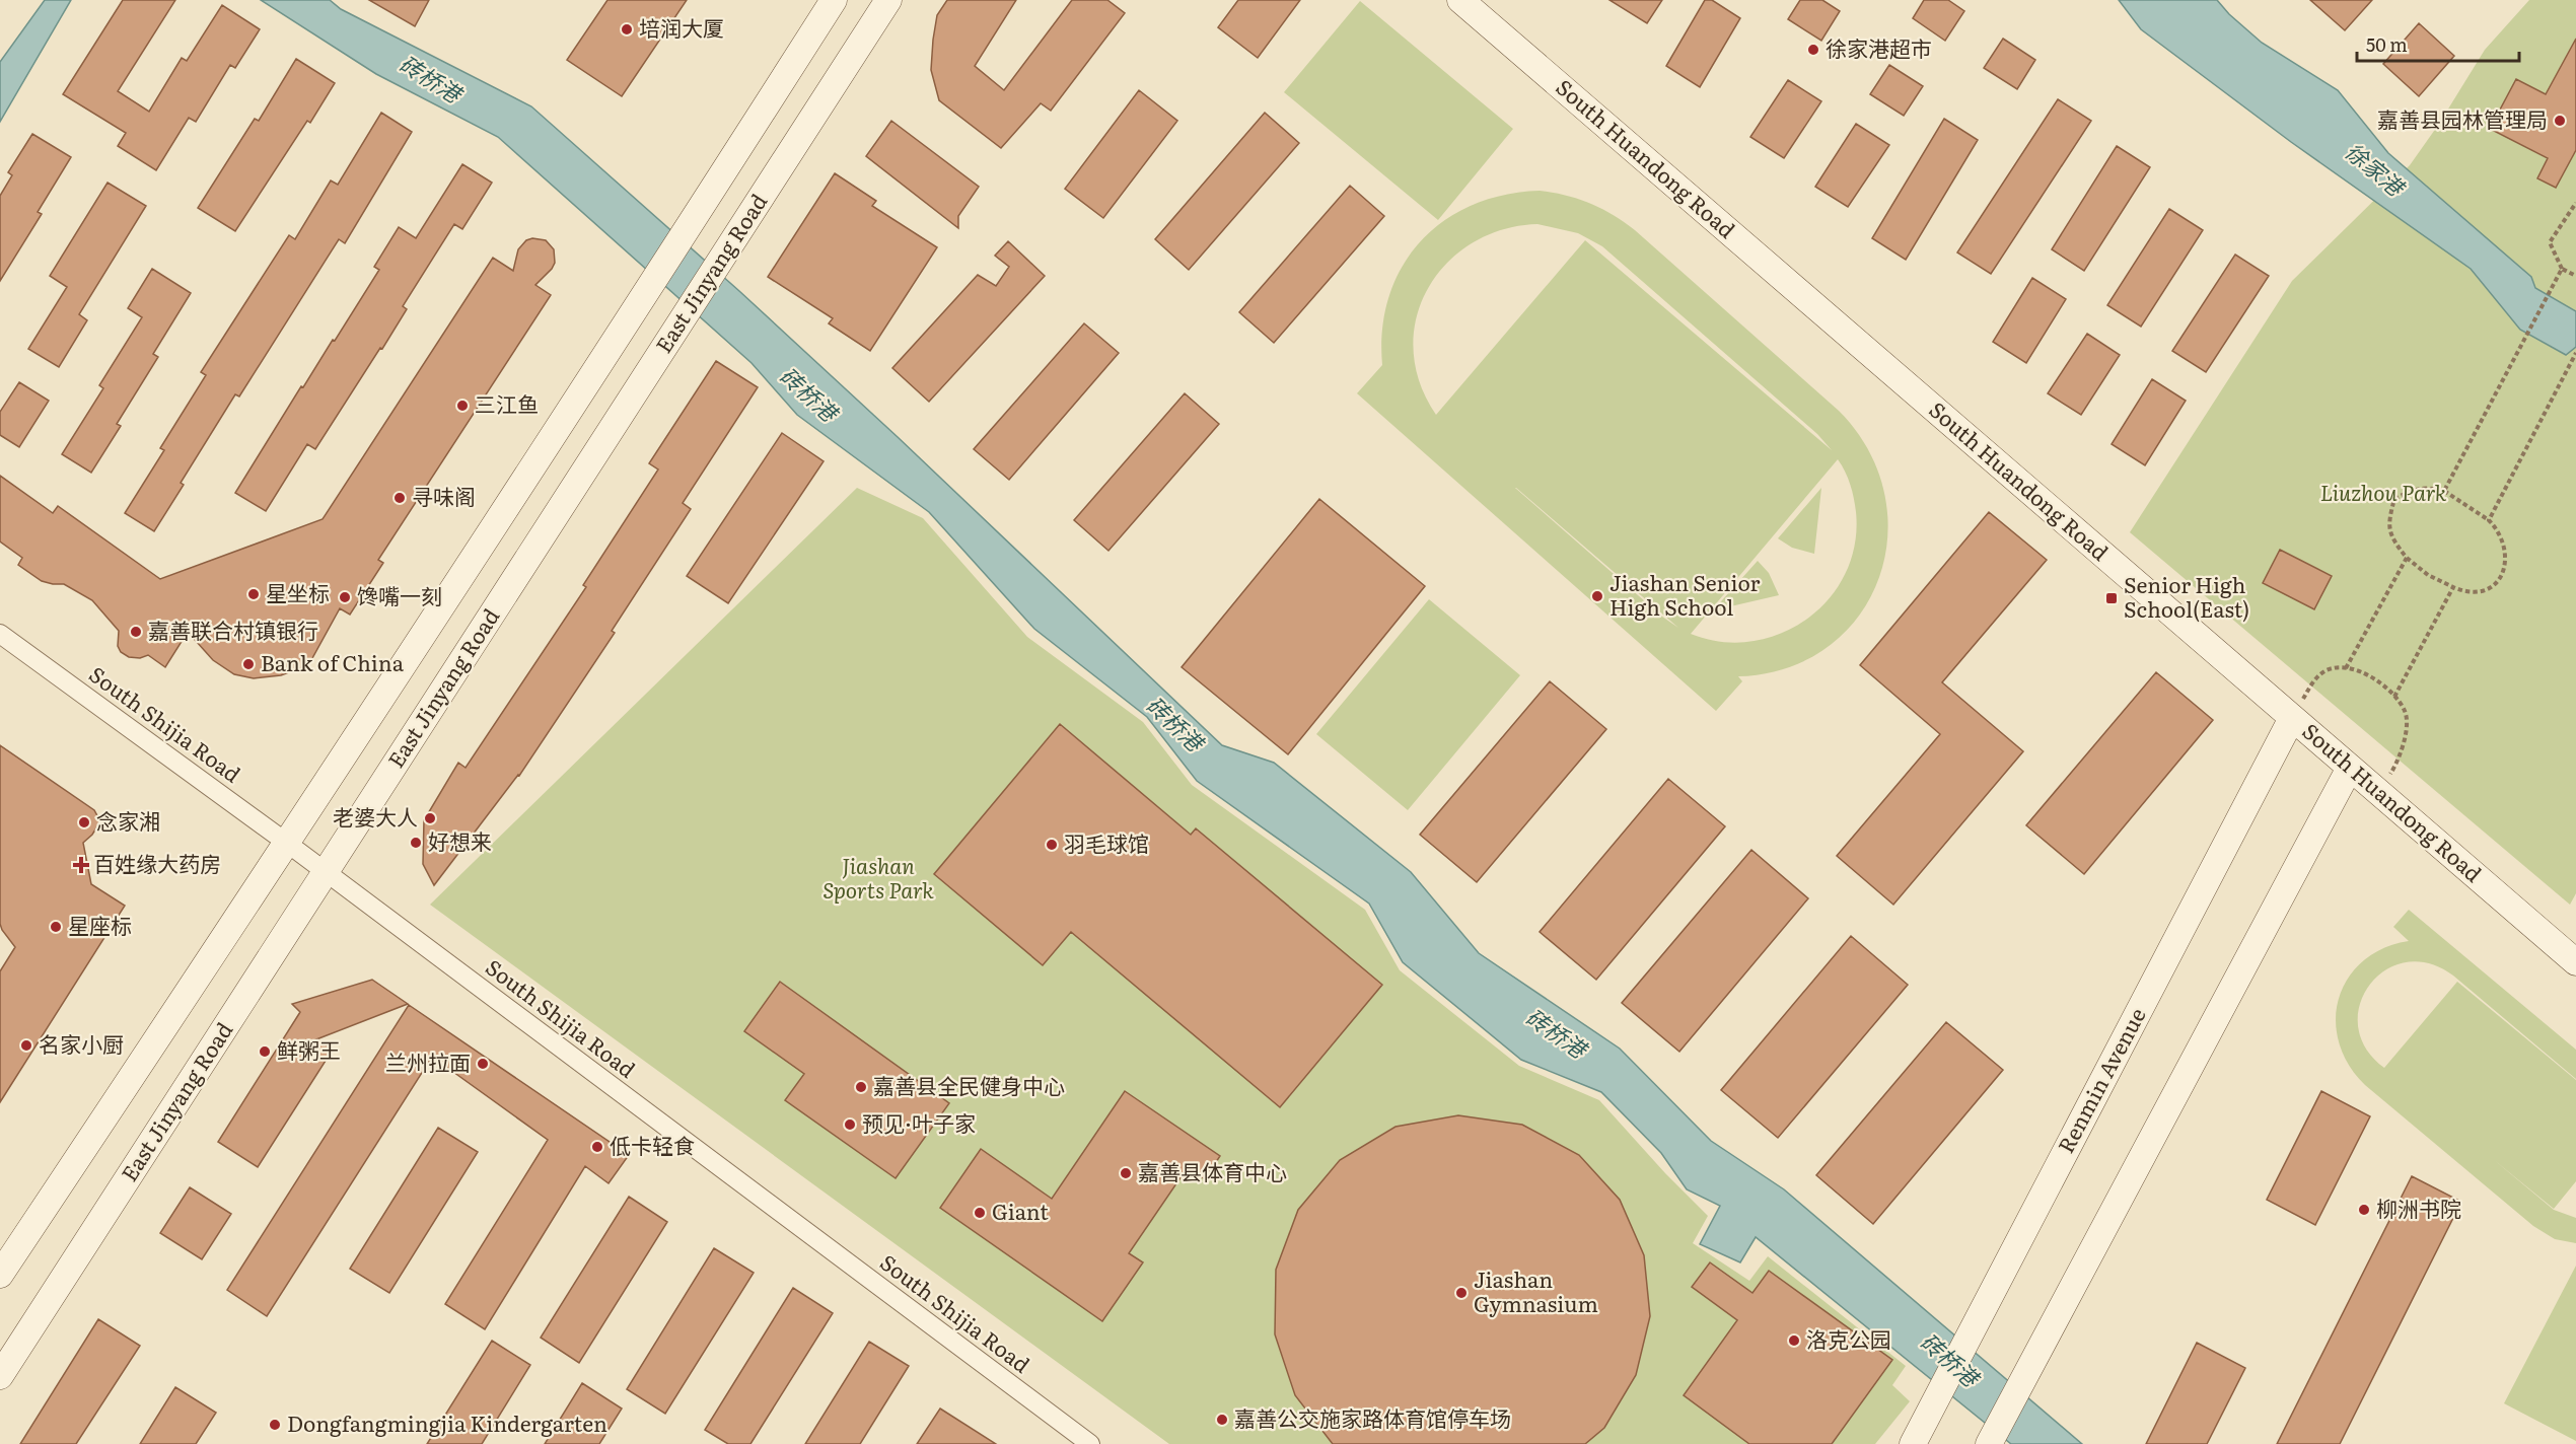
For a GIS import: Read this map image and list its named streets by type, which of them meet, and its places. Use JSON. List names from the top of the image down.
{
  "streets": {
    "main road": ["South Huandong Road", "East Jinyang Road", "Renmin Avenue"],
    "street": ["South Shijia Road"]
  },
  "crossings": [
    ["South Huandong Road", "Renmin Avenue"],
    ["East Jinyang Road", "South Shijia Road"]
  ],
  "water": ["砖桥港", "徐家港"],
  "parks": ["Liuzhou Park", "Jiashan Sports Park"],
  "places": {
    "other": [
      "培润大厦",
      "徐家港超市",
      "嘉善县园林管理局",
      "三江鱼",
      "寻味阁",
      "星坐标",
      "Jiashan Senior High School",
      "馋嘴一刻",
      "嘉善联合村镇银行",
      "Bank of China",
      "老婆大人",
      "念家湘",
      "好想来",
      "羽毛球馆",
      "星座标",
      "名家小厨",
      "鲜粥王",
      "兰州拉面",
      "嘉善县全民健身中心",
      "预见·叶子家",
      "低卡轻食",
      "嘉善县体育中心",
      "柳洲书院",
      "Giant",
      "Jiashan Gymnasium",
      "洛克公园",
      "嘉善公交施家路体育馆停车场",
      "Dongfangmingjia Kindergarten"
    ],
    "transit": ["Senior High School(East)"],
    "health": ["百姓缘大药房"]
  },
  "scale_bar": "50 m"
}
